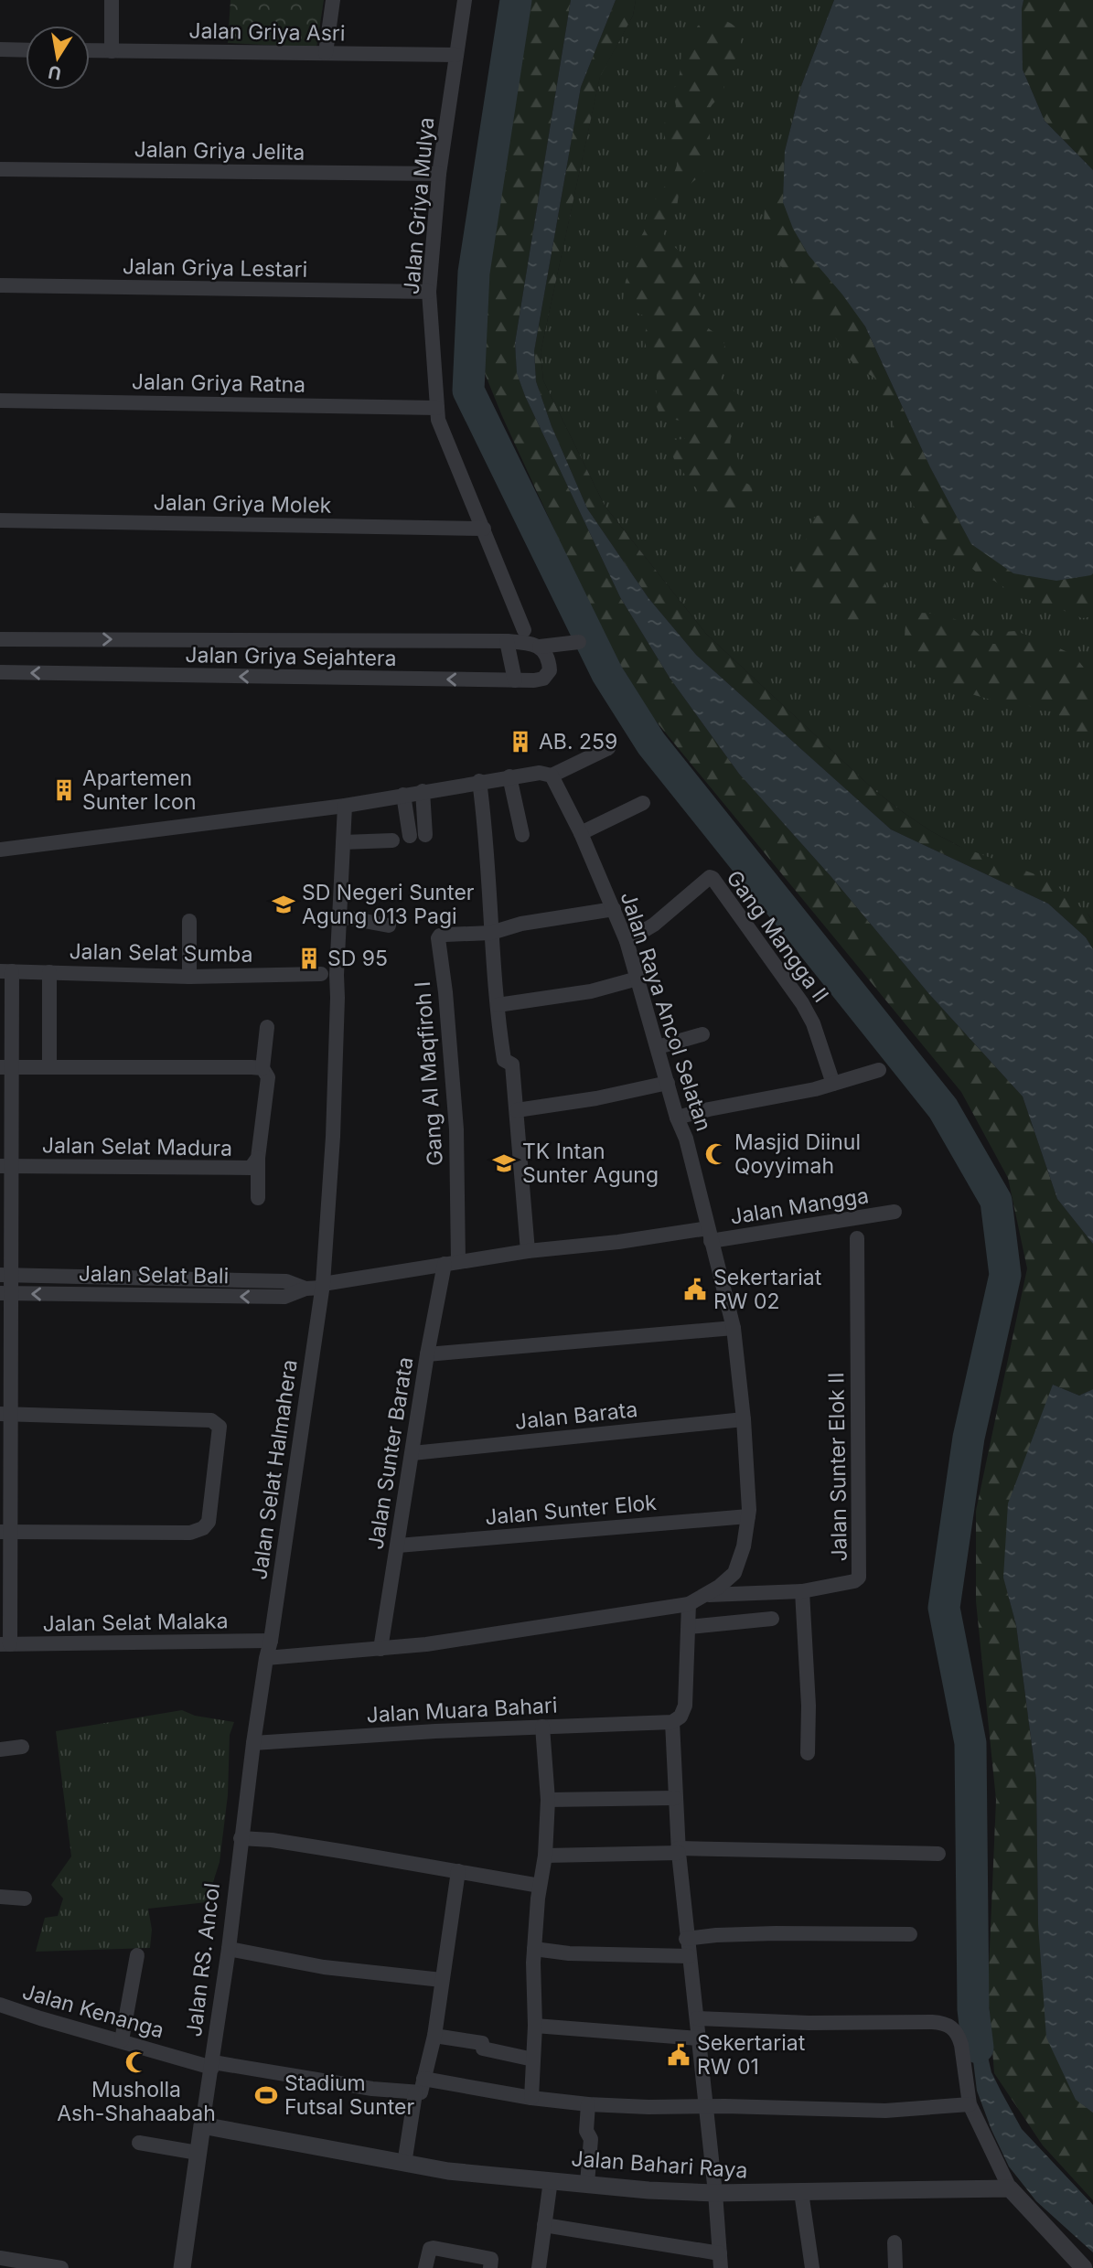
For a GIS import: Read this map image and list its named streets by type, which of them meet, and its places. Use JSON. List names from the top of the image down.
{
  "streets": {
    "street": [
      "Jalan Griya Asri",
      "Jalan Griya Jelita",
      "Jalan Griya Mulya",
      "Jalan Griya Lestari",
      "Jalan Griya Ratna",
      "Jalan Griya Molek",
      "Jalan Griya Sejahtera",
      "Gang Mangga II",
      "Jalan Selat Sumba",
      "Jalan Raya Ancol Selatan",
      "Gang Al Maqfiroh I",
      "Jalan Selat Madura",
      "Jalan Mangga",
      "Jalan Selat Bali",
      "Jalan Barata",
      "Jalan Sunter Barata",
      "Jalan Sunter Elok II",
      "Jalan Selat Halmahera",
      "Jalan Sunter Elok",
      "Jalan Selat Malaka",
      "Jalan Muara Bahari",
      "Jalan RS. Ancol",
      "Jalan Kenanga",
      "Jalan Bahari Raya"
    ]
  },
  "crossings": [
    ["Jalan Griya Asri", "Jalan Griya Mulya"],
    ["Jalan Griya Jelita", "Jalan Griya Mulya"],
    ["Jalan Griya Mulya", "Jalan Griya Lestari"],
    ["Jalan Griya Mulya", "Jalan Griya Ratna"],
    ["Jalan Griya Mulya", "Jalan Griya Molek"],
    ["Gang Mangga II", "Jalan Raya Ancol Selatan"],
    ["Jalan Raya Ancol Selatan", "Jalan Mangga"],
    ["Gang Al Maqfiroh I", "Jalan Sunter Barata"],
    ["Jalan Selat Bali", "Jalan Selat Halmahera"],
    ["Jalan Barata", "Jalan Sunter Barata"],
    ["Jalan Sunter Barata", "Jalan Sunter Elok"],
    ["Jalan Selat Halmahera", "Jalan Selat Malaka"],
    ["Jalan Selat Halmahera", "Jalan RS. Ancol"],
    ["Jalan Selat Malaka", "Jalan RS. Ancol"],
    ["Jalan Muara Bahari", "Jalan RS. Ancol"],
    ["Jalan RS. Ancol", "Jalan Kenanga"],
    ["Jalan RS. Ancol", "Jalan Bahari Raya"]
  ],
  "places": {
    "building": ["AB. 259", "Apartemen Sunter Icon", "SD 95"],
    "school or university": ["SD Negeri Sunter Agung 013 Pagi", "TK Intan Sunter Agung"],
    "mosque": ["Masjid Diinul Qoyyimah", "Musholla Ash-Shahaabah"],
    "public building": ["Sekertariat RW 02", "Sekertariat RW 01"],
    "sports": ["Stadium Futsal Sunter"]
  },
  "north": "bottom"
}
